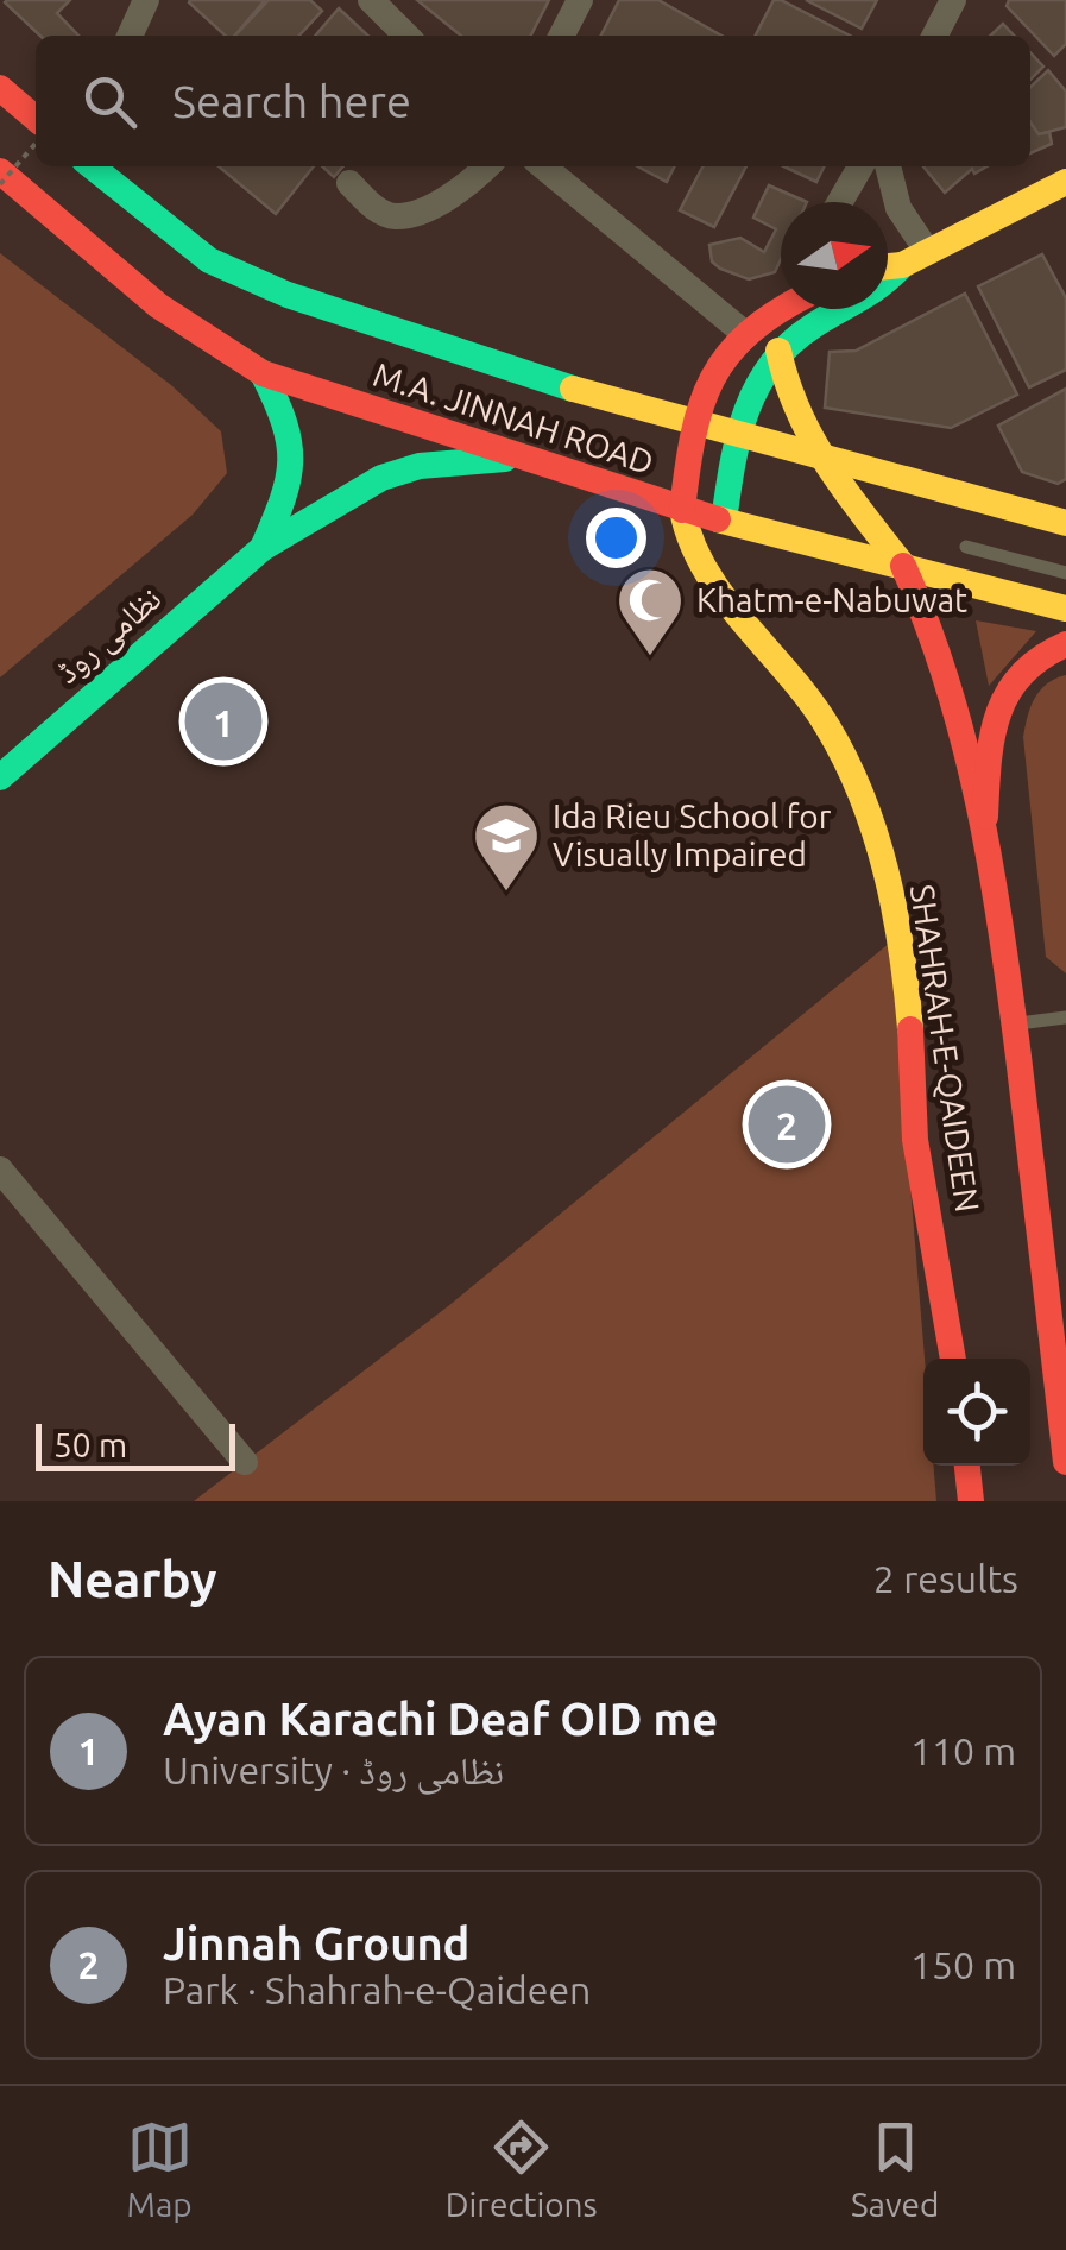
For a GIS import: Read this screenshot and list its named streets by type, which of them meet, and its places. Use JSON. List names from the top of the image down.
{
  "streets": {
    "main road": ["M.A. JINNAH ROAD", "نظامی روڈ", "SHAHRAH-E-QAIDEEN"]
  },
  "crossings": [
    ["M.A. JINNAH ROAD", "نظامی روڈ"],
    ["M.A. JINNAH ROAD", "SHAHRAH-E-QAIDEEN"]
  ],
  "places": {
    "mosque": ["Khatm-e-Nabuwat"],
    "school or university": ["Ida Rieu School for Visually Impaired"]
  },
  "scale_bar": "50 m",
  "north": "right",
  "page": {
    "search": "Search here",
    "pins": ["1", "2"],
    "scale": "50 m",
    "heading": ["Nearby", "2 results"],
    "list": [
      {
        "mark": "1",
        "name": "Ayan Karachi Deaf OID me",
        "note": "University · نظامی روڈ",
        "value": "110 m"
      },
      {
        "mark": "2",
        "name": "Jinnah Ground",
        "note": "Park · Shahrah-e-Qaideen",
        "value": "150 m"
      }
    ],
    "nav": ["Map", "Directions", "Saved"]
  }
}
